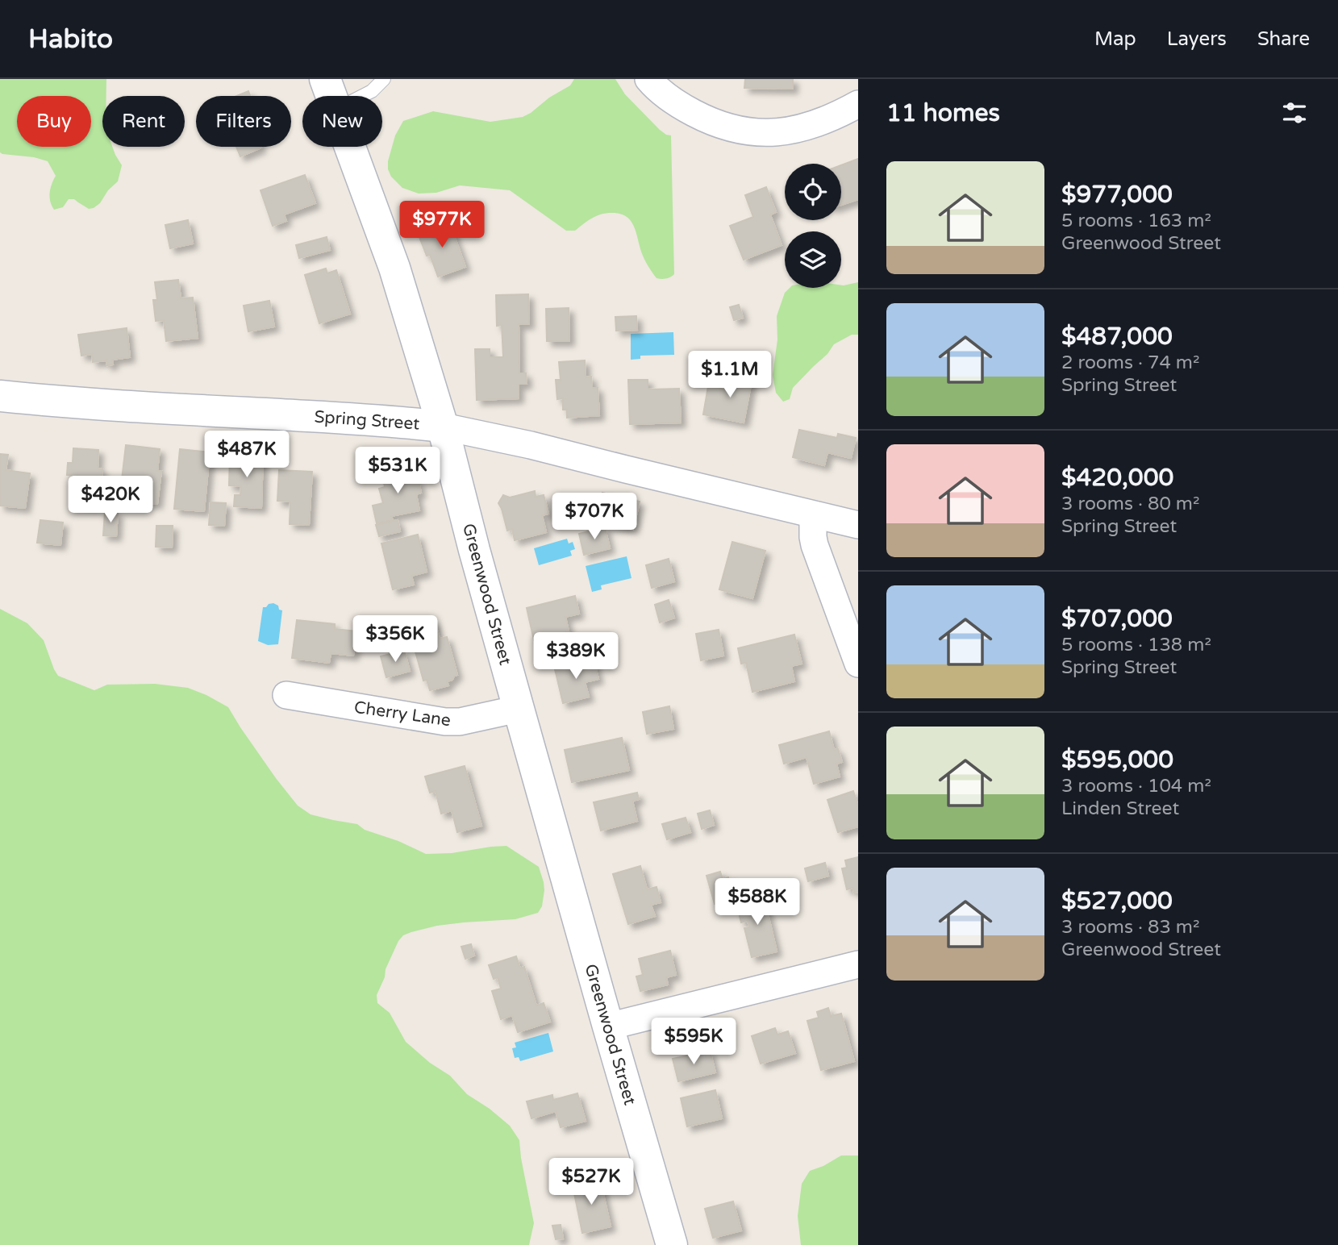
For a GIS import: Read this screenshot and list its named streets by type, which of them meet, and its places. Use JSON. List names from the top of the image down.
{
  "streets": {
    "street": ["Spring Street", "Greenwood Street", "Cherry Lane"]
  },
  "crossings": [
    ["Spring Street", "Greenwood Street"],
    ["Greenwood Street", "Cherry Lane"]
  ],
  "page": {
    "header": "Habito",
    "nav": ["Map", "Layers", "Share"],
    "heading": "11 homes",
    "chip": [
      "Buy",
      "Rent",
      "Filters",
      "New"
    ],
    "list": [
      {
        "name": "$977,000",
        "note": "5 rooms · 163 m² · Greenwood Street"
      },
      {
        "name": "$487,000",
        "note": "2 rooms · 74 m² · Spring Street"
      },
      {
        "name": "$420,000",
        "note": "3 rooms · 80 m² · Spring Street"
      },
      {
        "name": "$707,000",
        "note": "5 rooms · 138 m² · Spring Street"
      },
      {
        "name": "$595,000",
        "note": "3 rooms · 104 m² · Linden Street"
      },
      {
        "name": "$527,000",
        "note": "3 rooms · 83 m² · Greenwood Street"
      }
    ],
    "price": [
      "$977K",
      "$1.1M",
      "$487K",
      "$531K",
      "$420K",
      "$707K",
      "$356K",
      "$389K",
      "$588K",
      "$595K",
      "$527K"
    ]
  }
}
